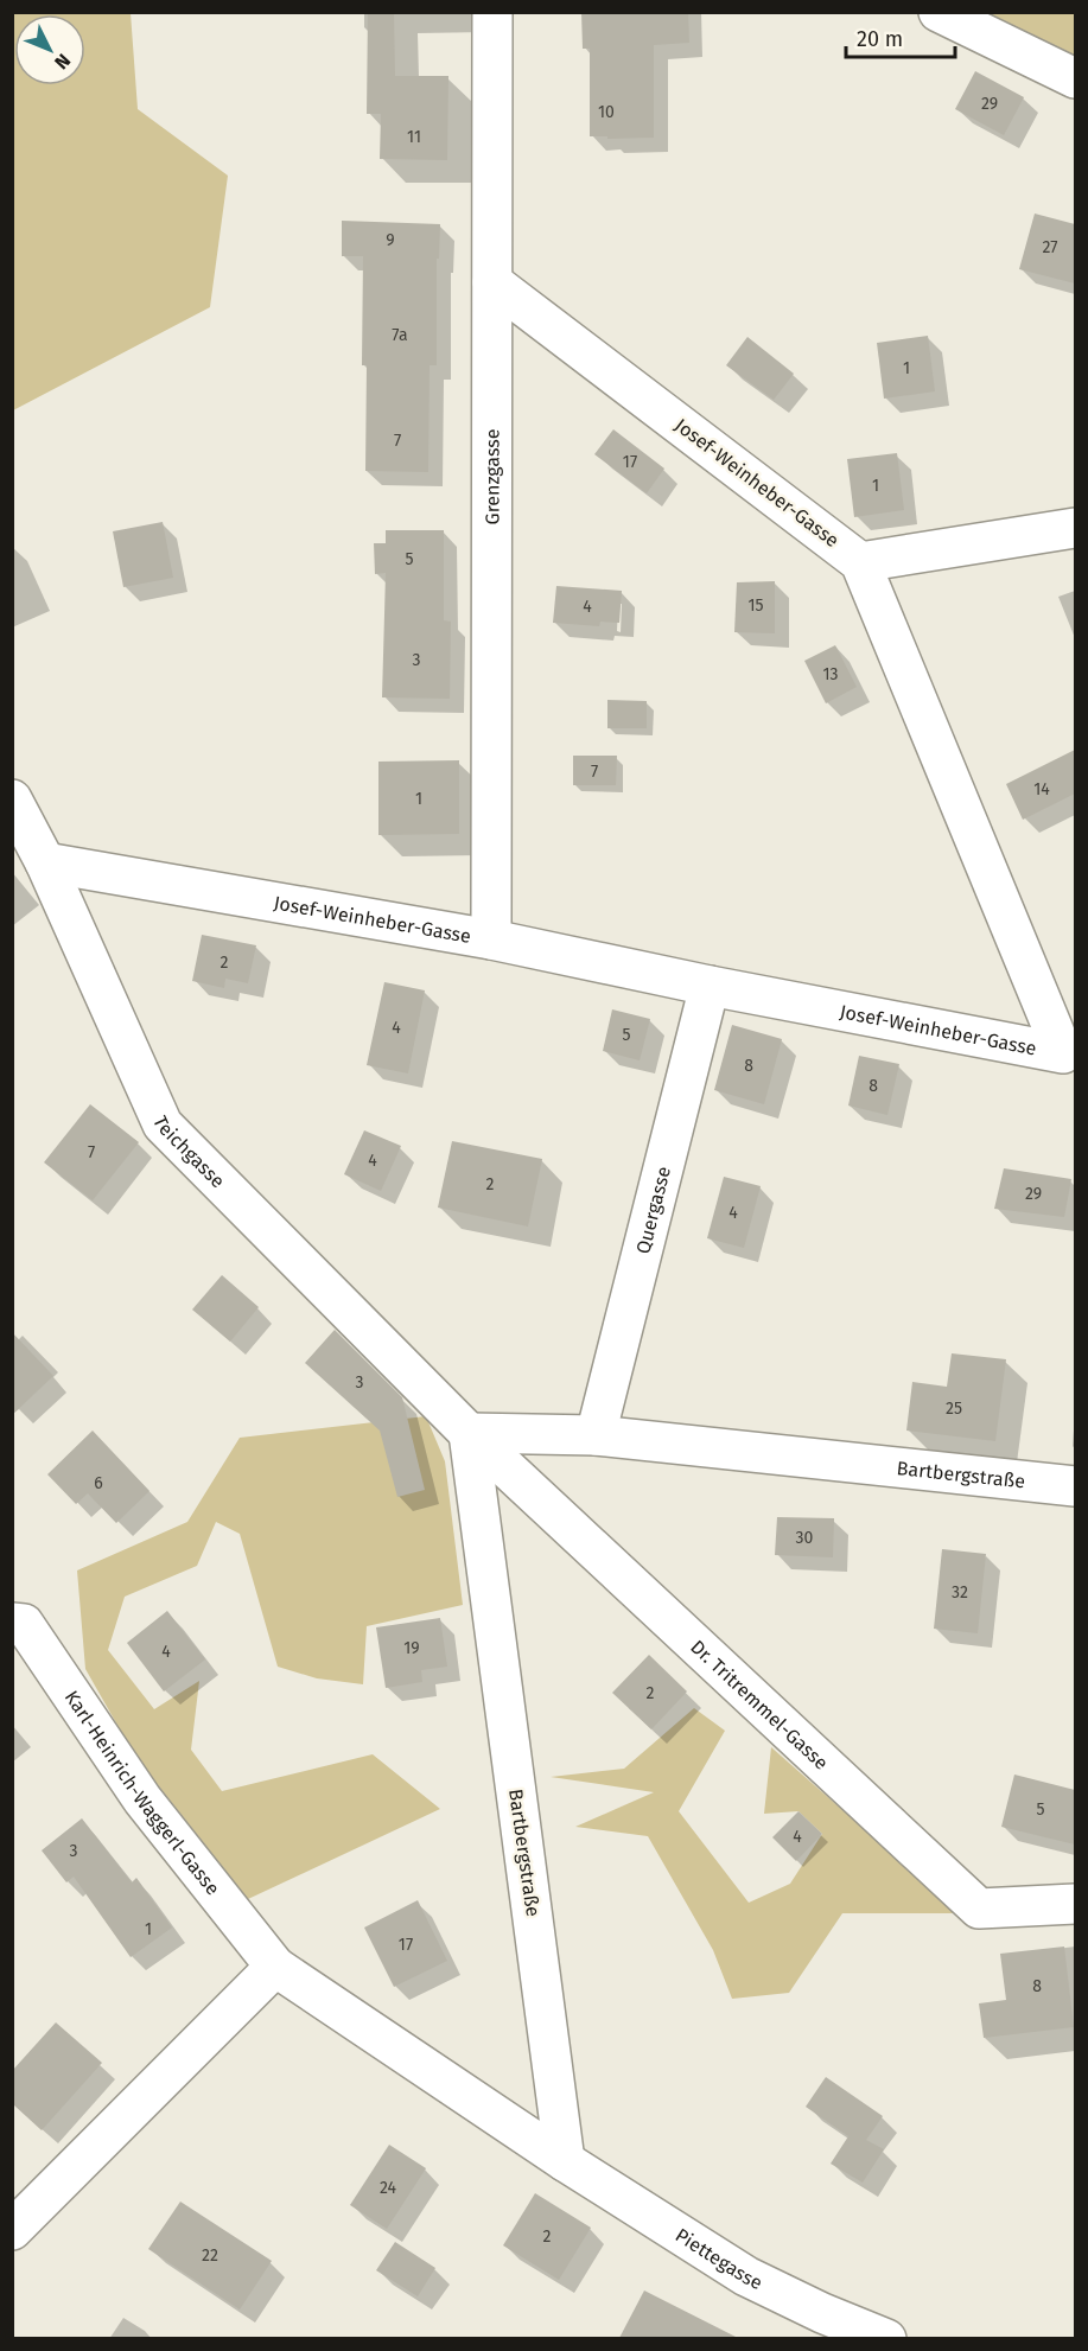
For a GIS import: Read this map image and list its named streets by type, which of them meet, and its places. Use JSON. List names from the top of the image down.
{
  "streets": {
    "street": [
      "Grenzgasse",
      "Josef-Weinheber-Gasse",
      "Teichgasse",
      "Quergasse",
      "Bartbergstraße",
      "Dr. Tritremmel-Gasse",
      "Karl-Heinrich-Waggerl-Gasse",
      "Piettegasse"
    ]
  },
  "crossings": [
    ["Grenzgasse", "Josef-Weinheber-Gasse"],
    ["Josef-Weinheber-Gasse", "Teichgasse"],
    ["Josef-Weinheber-Gasse", "Quergasse"],
    ["Teichgasse", "Bartbergstraße"],
    ["Teichgasse", "Dr. Tritremmel-Gasse"],
    ["Quergasse", "Bartbergstraße"],
    ["Bartbergstraße", "Dr. Tritremmel-Gasse"],
    ["Bartbergstraße", "Piettegasse"]
  ],
  "house_numbers": [
    "29",
    "10",
    "11",
    "9",
    "27",
    "7a",
    "1",
    "7",
    "17",
    "1",
    "5",
    "15",
    "4",
    "3",
    "13",
    "7",
    "14",
    "1",
    "2",
    "4",
    "5",
    "8",
    "8",
    "7",
    "4",
    "2",
    "29",
    "4",
    "3",
    "25",
    "6",
    "30",
    "32",
    "19",
    "4",
    "2",
    "5",
    "4",
    "3",
    "1",
    "17",
    "8",
    "24",
    "2",
    "22"
  ],
  "scale_bar": "20 m",
  "north": "bottom right"
}
